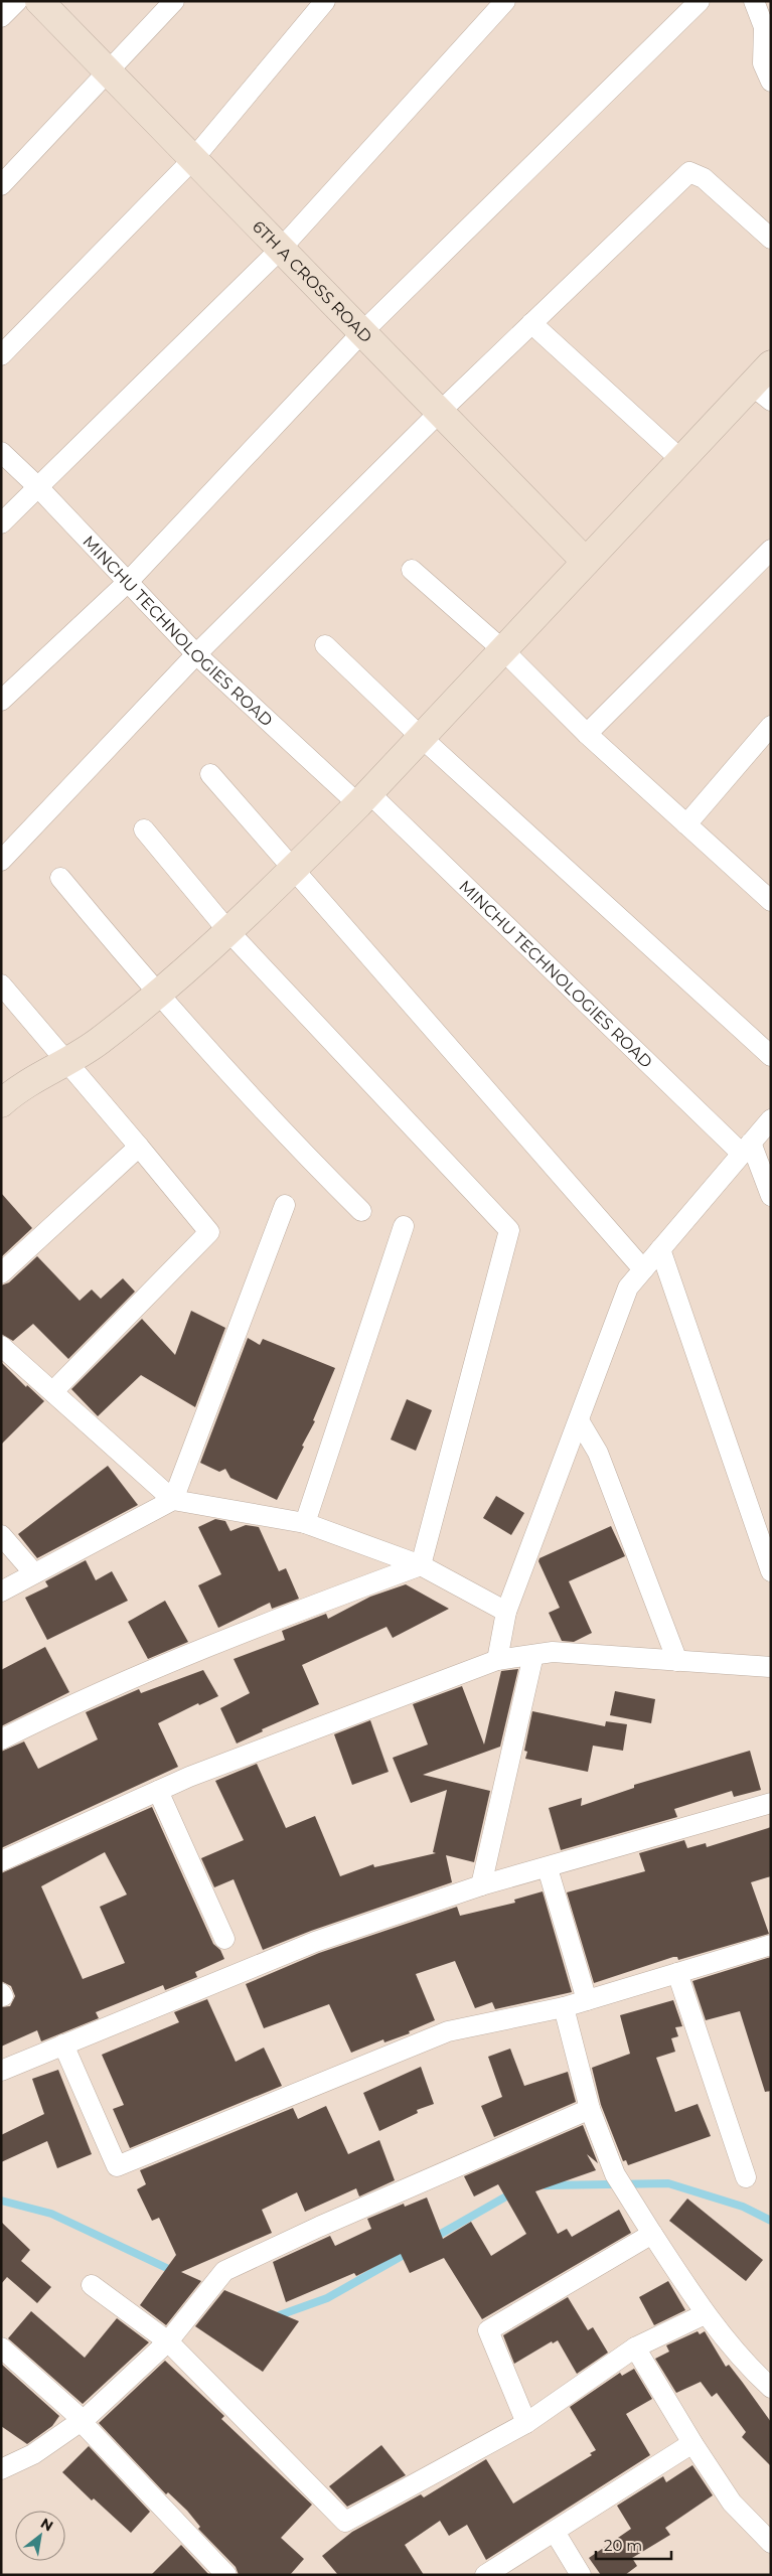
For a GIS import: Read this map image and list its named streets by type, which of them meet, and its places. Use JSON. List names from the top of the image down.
{
  "streets": {
    "street": ["6TH A CROSS ROAD", "MINCHU TECHNOLOGIES ROAD"]
  },
  "scale_bar": "20 m",
  "north": "top right"
}
